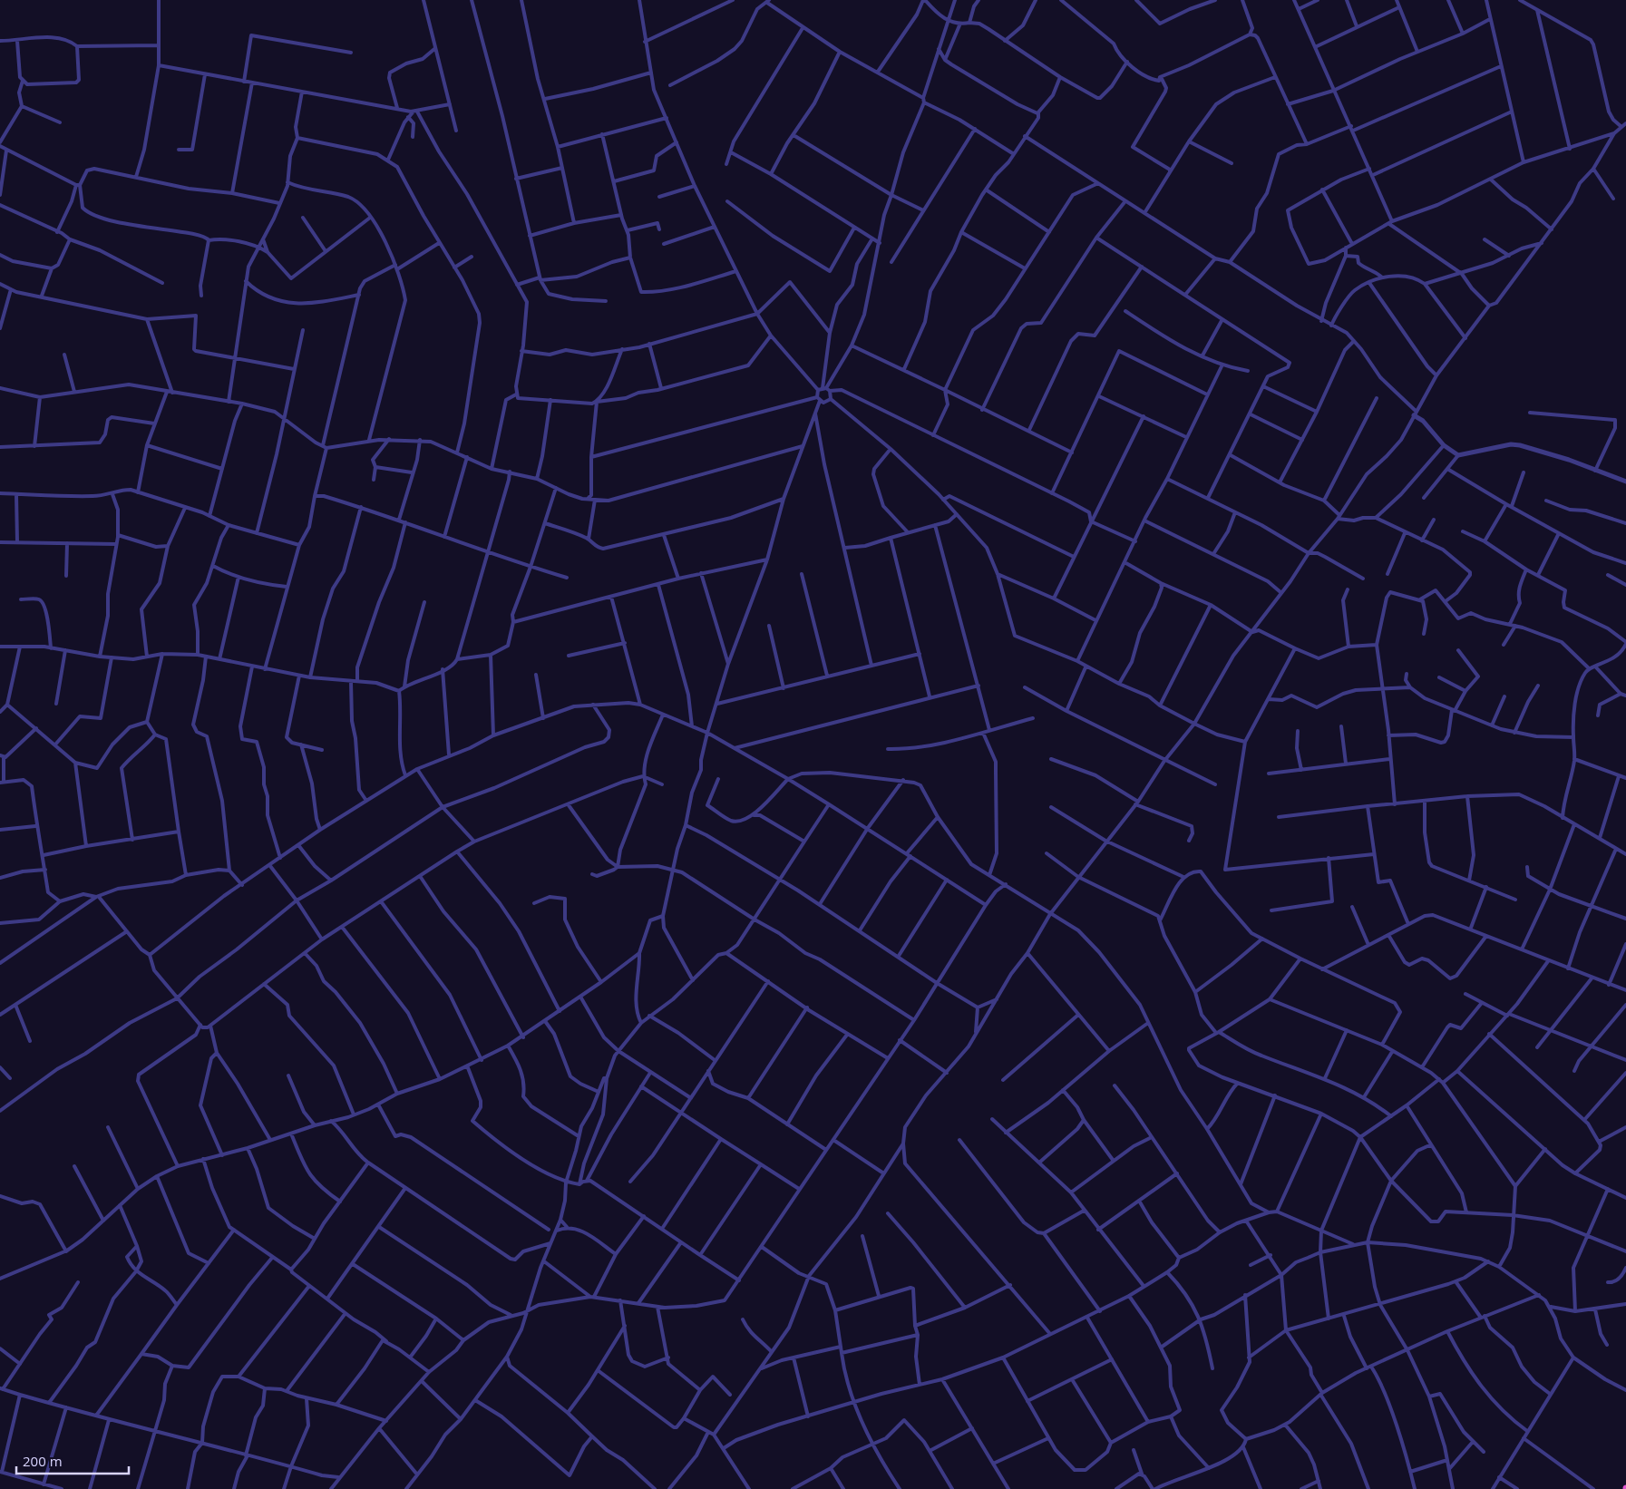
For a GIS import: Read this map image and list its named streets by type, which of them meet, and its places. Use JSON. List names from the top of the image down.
{
  "scale_bar": "200 m"
}
